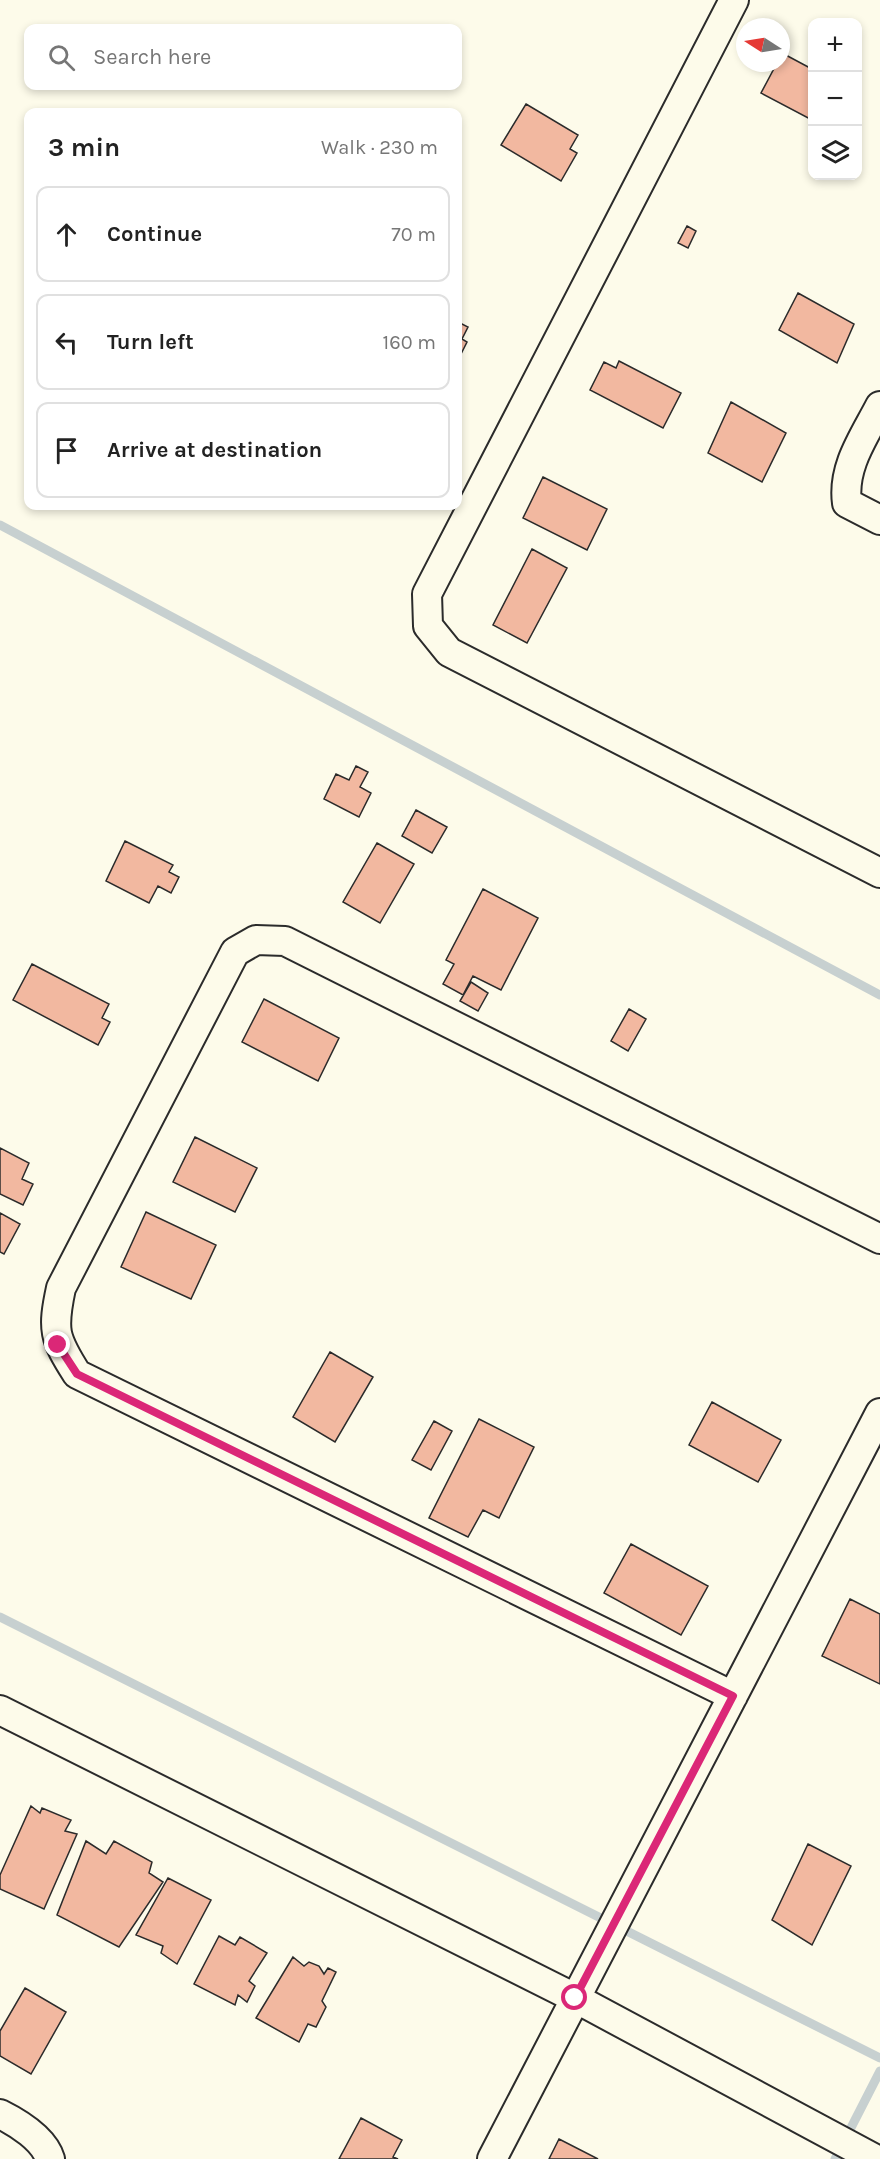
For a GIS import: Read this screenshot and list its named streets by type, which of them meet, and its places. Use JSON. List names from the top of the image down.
{
  "north": "left",
  "page": {
    "map_buttons": ["+", "−"],
    "search": "Search here",
    "heading": ["3 min", "Walk · 230 m"],
    "list": [
      ["Continue", "70 m"],
      ["Turn left", "160 m"],
      "Arrive at destination"
    ]
  }
}
